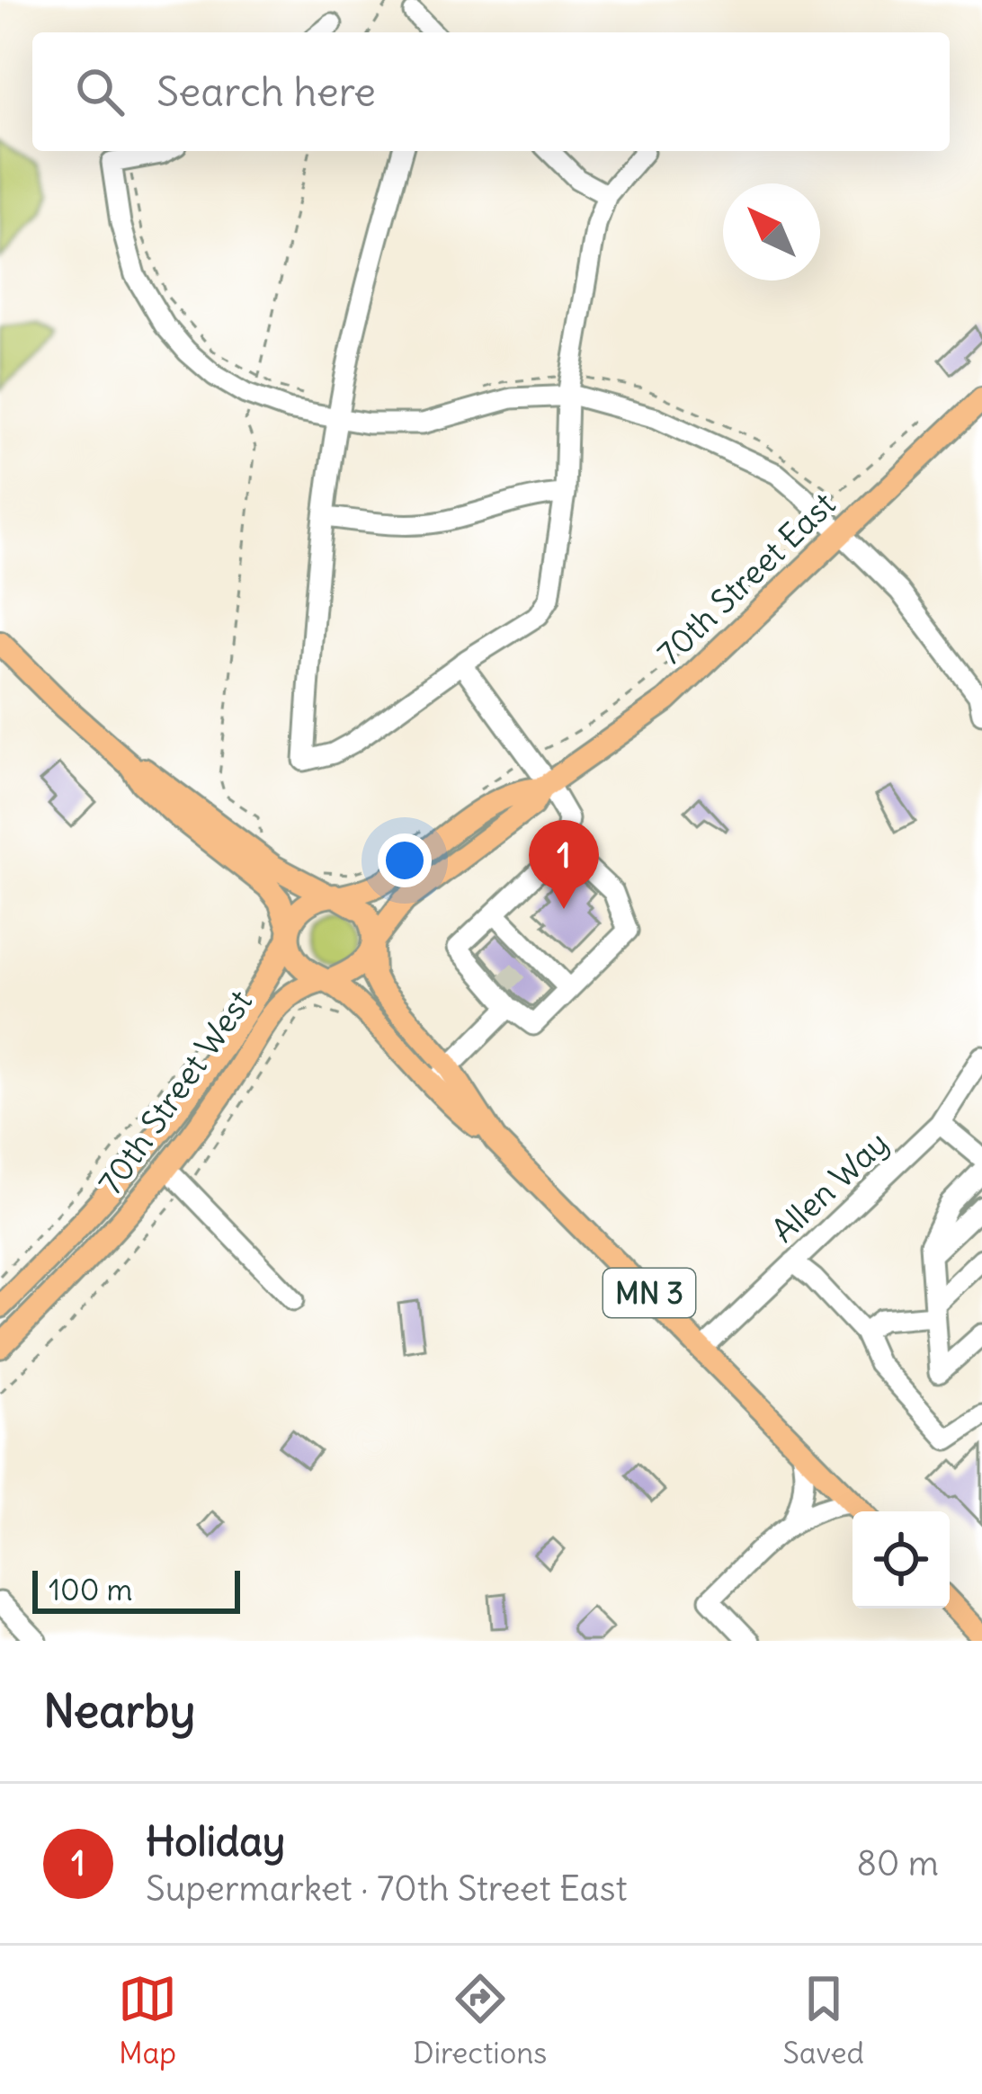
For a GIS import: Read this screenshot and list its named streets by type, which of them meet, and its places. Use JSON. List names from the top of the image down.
{
  "streets": {
    "main road": ["70th Street East", "70th Street West", "MN 3"],
    "street": ["Allen Way"]
  },
  "crossings": [
    ["70th Street East", "70th Street West"],
    ["70th Street East", "MN 3"],
    ["70th Street West", "MN 3"],
    ["Allen Way", "MN 3"]
  ],
  "scale_bar": "100 m",
  "north": "top left",
  "page": {
    "search": "Search here",
    "pins": "1",
    "scale": "100 m",
    "heading": "Nearby",
    "list": [
      {
        "mark": "1",
        "name": "Holiday",
        "note": "Supermarket · 70th Street East",
        "value": "80 m"
      }
    ],
    "nav": ["Map", "Directions", "Saved"]
  }
}
